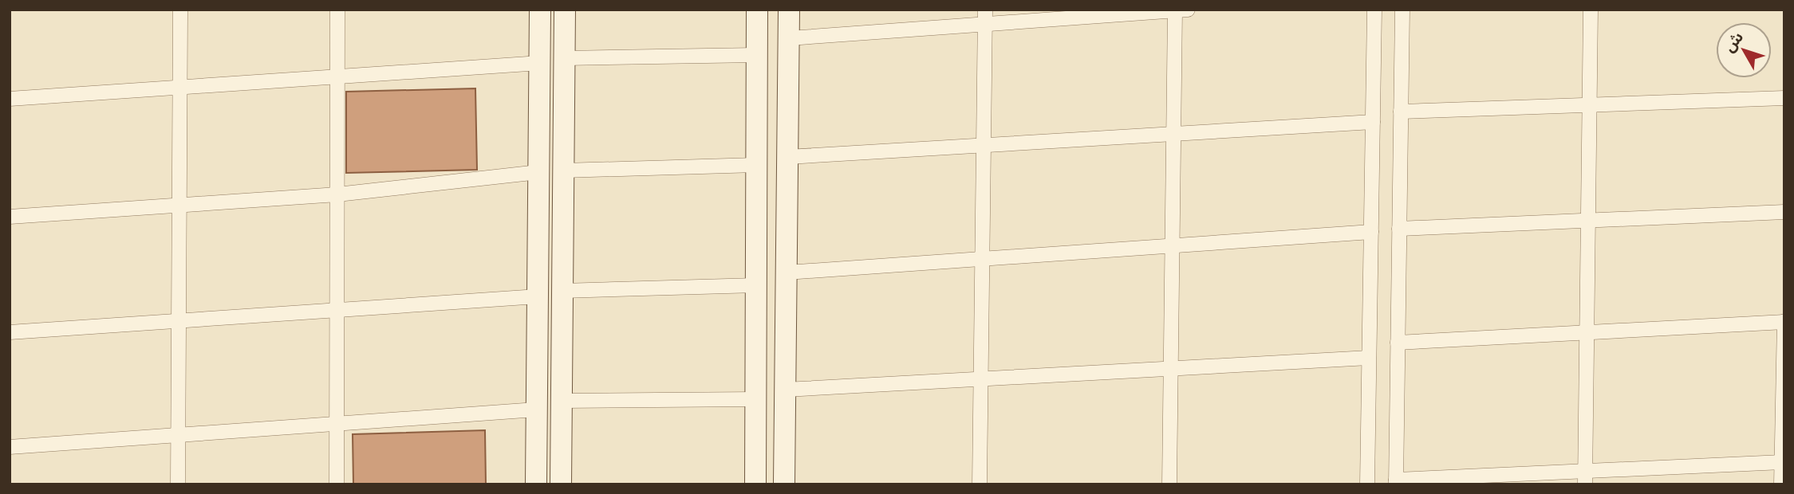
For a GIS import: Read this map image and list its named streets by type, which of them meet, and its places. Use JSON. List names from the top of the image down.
{
  "north": "top left"
}
